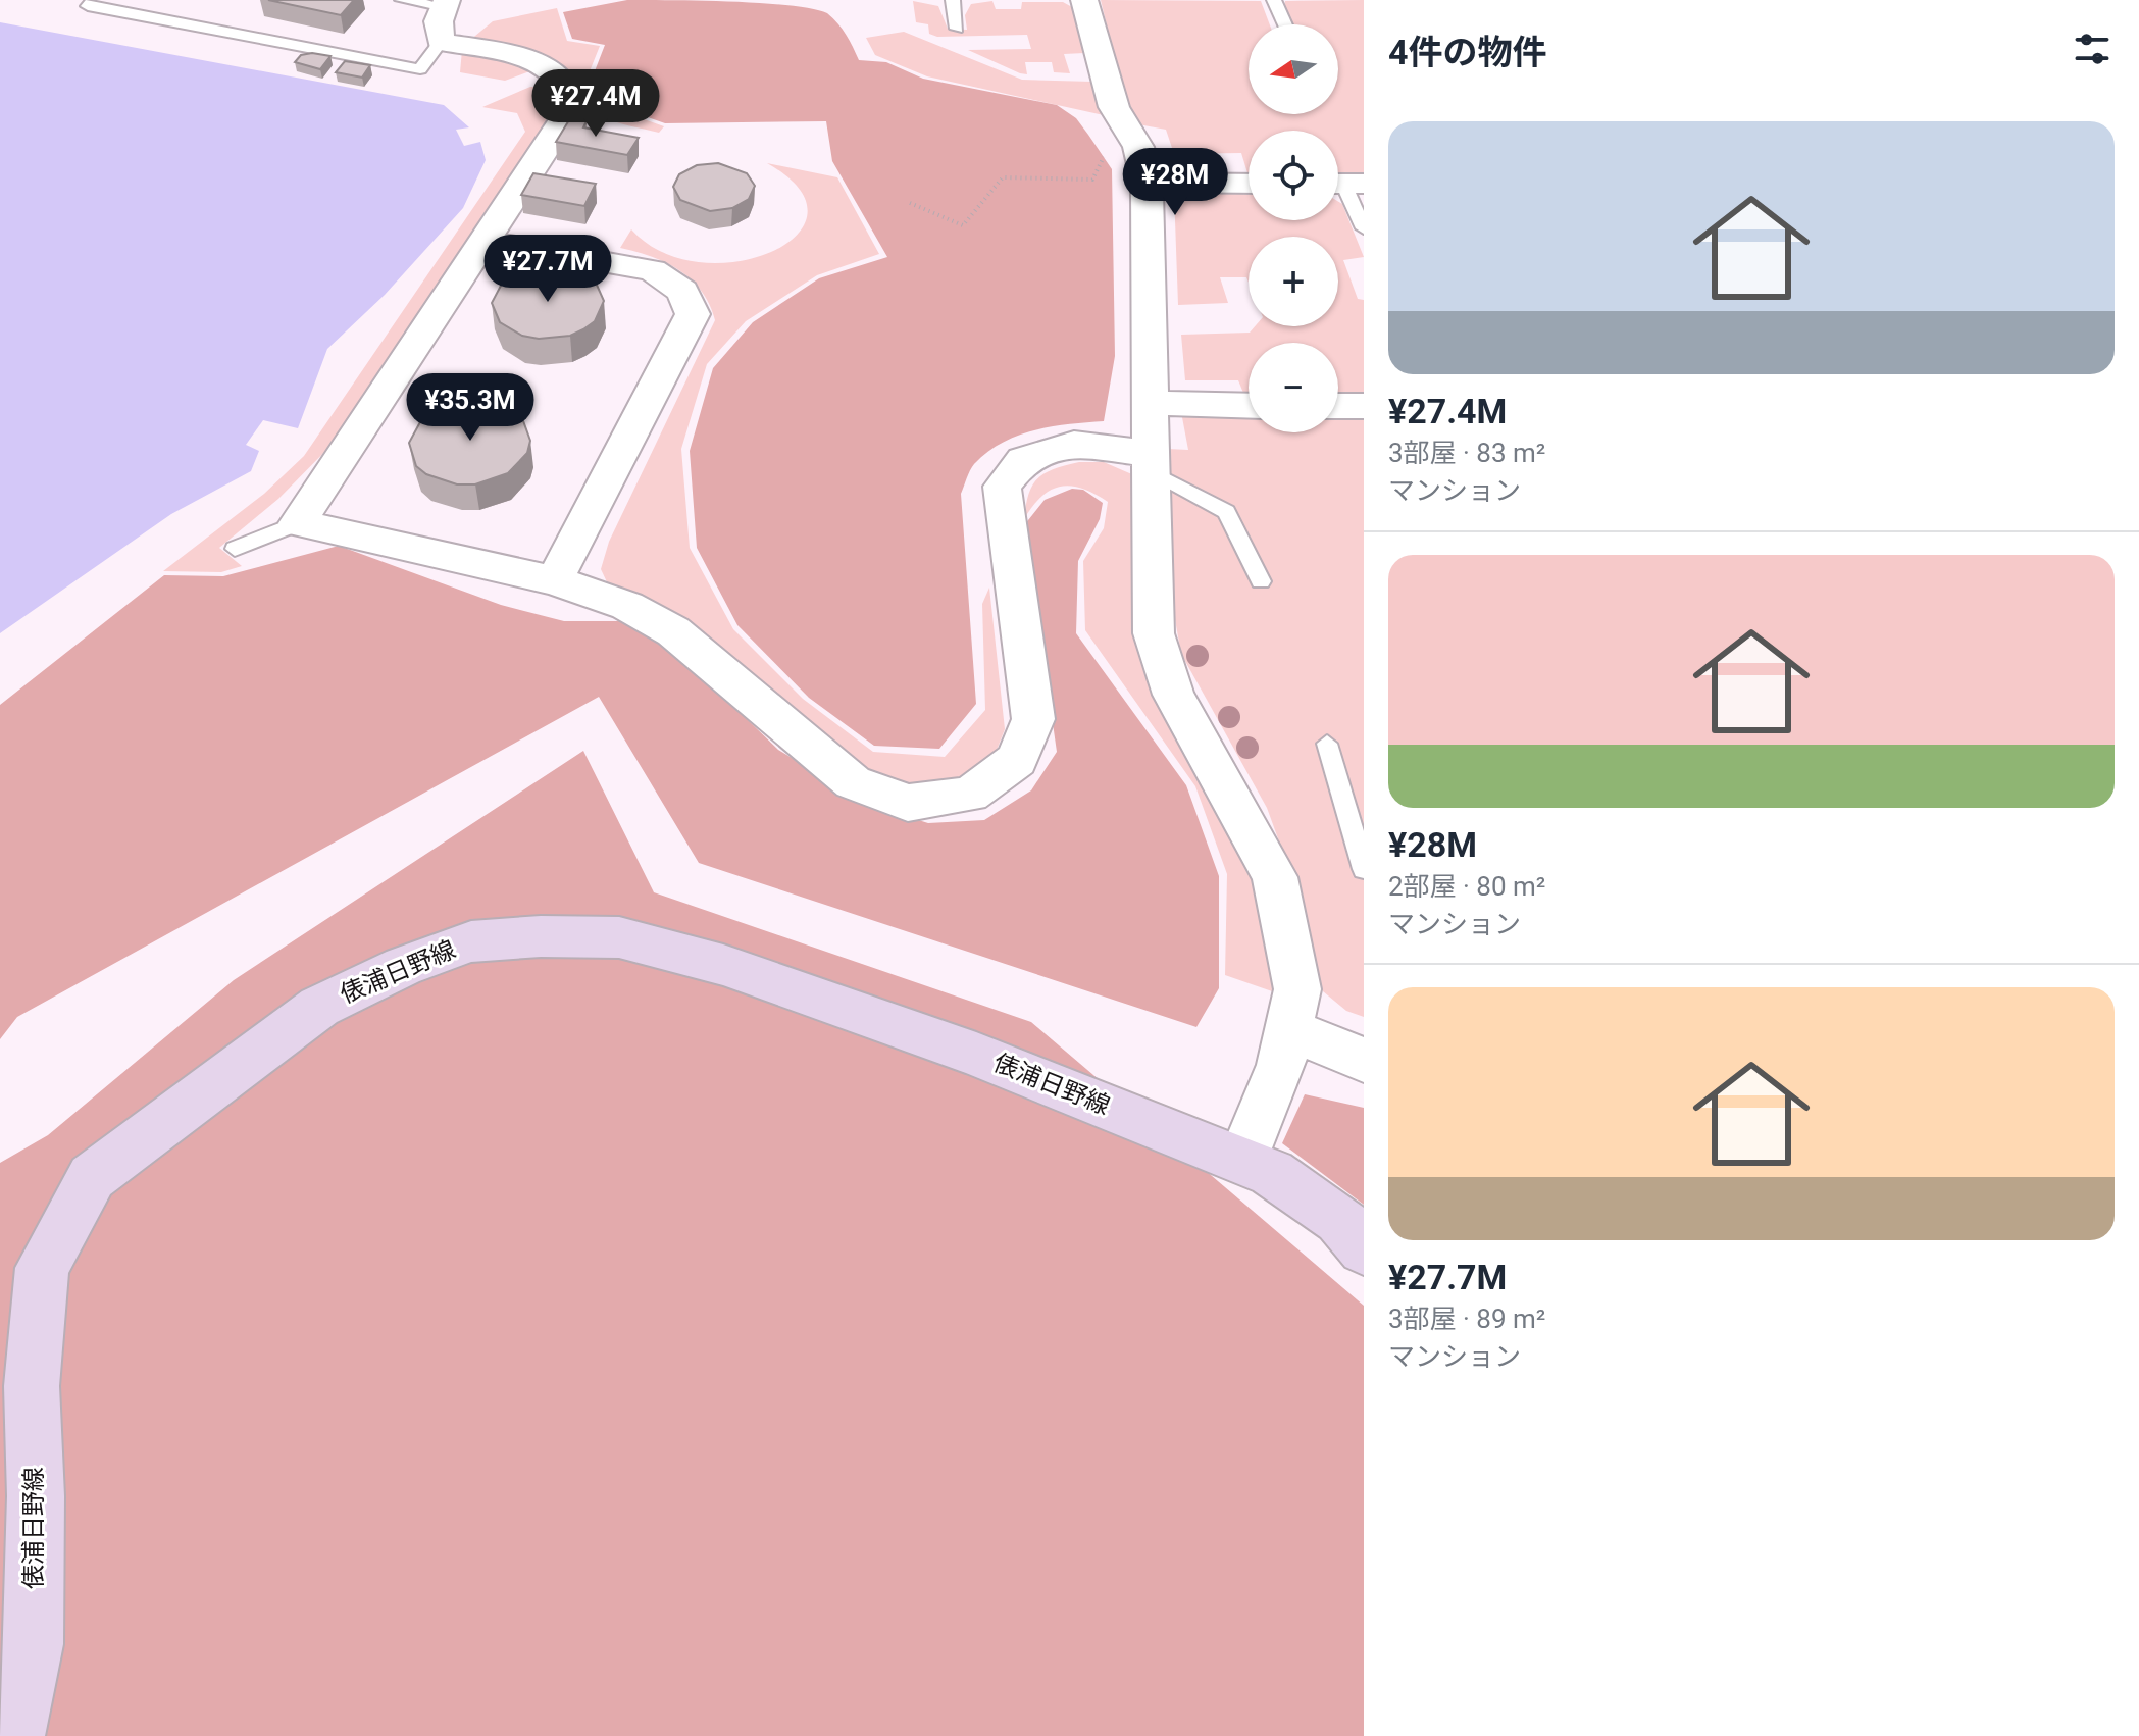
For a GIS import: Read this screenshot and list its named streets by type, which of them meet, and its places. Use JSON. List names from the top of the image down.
{
  "streets": {
    "main road": ["俵浦日野線"]
  },
  "north": "left",
  "page": {
    "heading": "4件の物件",
    "map_buttons": ["+", "−"],
    "price": [
      "¥27.4M",
      "¥28M",
      "¥27.7M",
      "¥35.3M"
    ],
    "list": [
      {
        "name": "¥27.4M",
        "note": "3部屋 · 83 m² · マンション"
      },
      {
        "name": "¥28M",
        "note": "2部屋 · 80 m² · マンション"
      },
      {
        "name": "¥27.7M",
        "note": "3部屋 · 89 m² · マンション"
      }
    ]
  }
}
